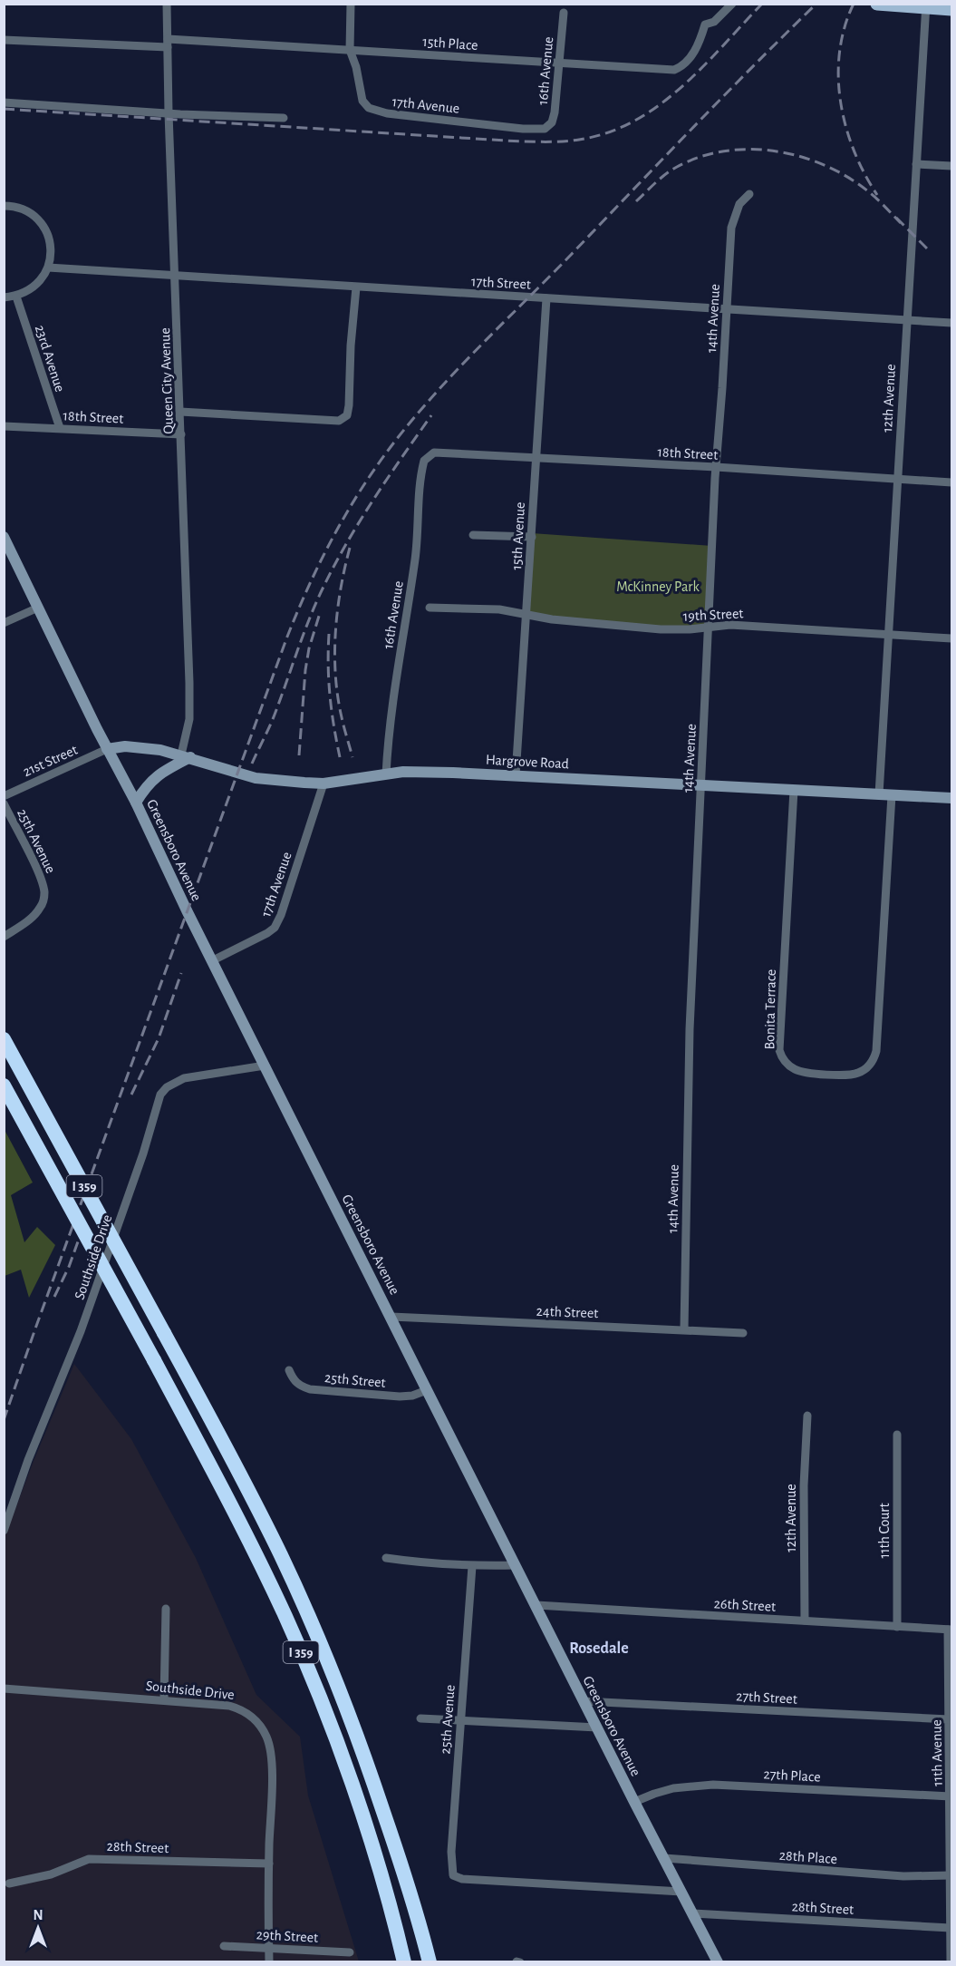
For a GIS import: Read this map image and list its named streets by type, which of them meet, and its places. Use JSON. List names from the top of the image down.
{
  "streets": {
    "highway": ["I 359"],
    "main road": ["Hargrove Road", "Greensboro Avenue"],
    "street": [
      "15th Place",
      "16th Avenue",
      "17th Avenue",
      "17th Street",
      "14th Avenue",
      "23rd Avenue",
      "Queen City Avenue",
      "12th Avenue",
      "18th Street",
      "15th Avenue",
      "19th Street",
      "21st Street",
      "25th Avenue",
      "Bonita Terrace",
      "Southside Drive",
      "24th Street",
      "25th Street",
      "11th Court",
      "26th Street",
      "27th Street",
      "11th Avenue",
      "27th Place",
      "28th Street",
      "28th Place",
      "29th Street"
    ]
  },
  "crossings": [
    ["15th Place", "16th Avenue"],
    ["15th Place", "17th Avenue"],
    ["15th Place", "Queen City Avenue"],
    ["16th Avenue", "17th Avenue"],
    ["16th Avenue", "18th Street"],
    ["16th Avenue", "Hargrove Road"],
    ["17th Avenue", "Hargrove Road"],
    ["17th Avenue", "Greensboro Avenue"],
    ["17th Street", "14th Avenue"],
    ["17th Street", "Queen City Avenue"],
    ["17th Street", "12th Avenue"],
    ["17th Street", "15th Avenue"],
    ["14th Avenue", "18th Street"],
    ["14th Avenue", "19th Street"],
    ["14th Avenue", "Hargrove Road"],
    ["14th Avenue", "24th Street"],
    ["23rd Avenue", "18th Street"],
    ["Queen City Avenue", "18th Street"],
    ["Queen City Avenue", "Hargrove Road"],
    ["12th Avenue", "18th Street"],
    ["12th Avenue", "19th Street"],
    ["12th Avenue", "Hargrove Road"],
    ["12th Avenue", "26th Street"],
    ["18th Street", "15th Avenue"],
    ["15th Avenue", "19th Street"],
    ["15th Avenue", "Hargrove Road"],
    ["21st Street", "Hargrove Road"],
    ["21st Street", "Greensboro Avenue"],
    ["Hargrove Road", "Greensboro Avenue"],
    ["Hargrove Road", "Bonita Terrace"],
    ["25th Avenue", "Greensboro Avenue"],
    ["Greensboro Avenue", "Southside Drive"],
    ["Greensboro Avenue", "24th Street"],
    ["Greensboro Avenue", "25th Street"],
    ["Greensboro Avenue", "26th Street"],
    ["Greensboro Avenue", "27th Street"],
    ["Greensboro Avenue", "27th Place"],
    ["Greensboro Avenue", "28th Street"],
    ["Greensboro Avenue", "28th Place"],
    ["Southside Drive", "28th Street"],
    ["Southside Drive", "29th Street"],
    ["11th Court", "26th Street"],
    ["26th Street", "11th Avenue"],
    ["27th Street", "11th Avenue"],
    ["11th Avenue", "27th Place"],
    ["11th Avenue", "28th Place"]
  ],
  "districts": ["Rosedale"],
  "parks": ["McKinney Park"],
  "north": "top"
}
